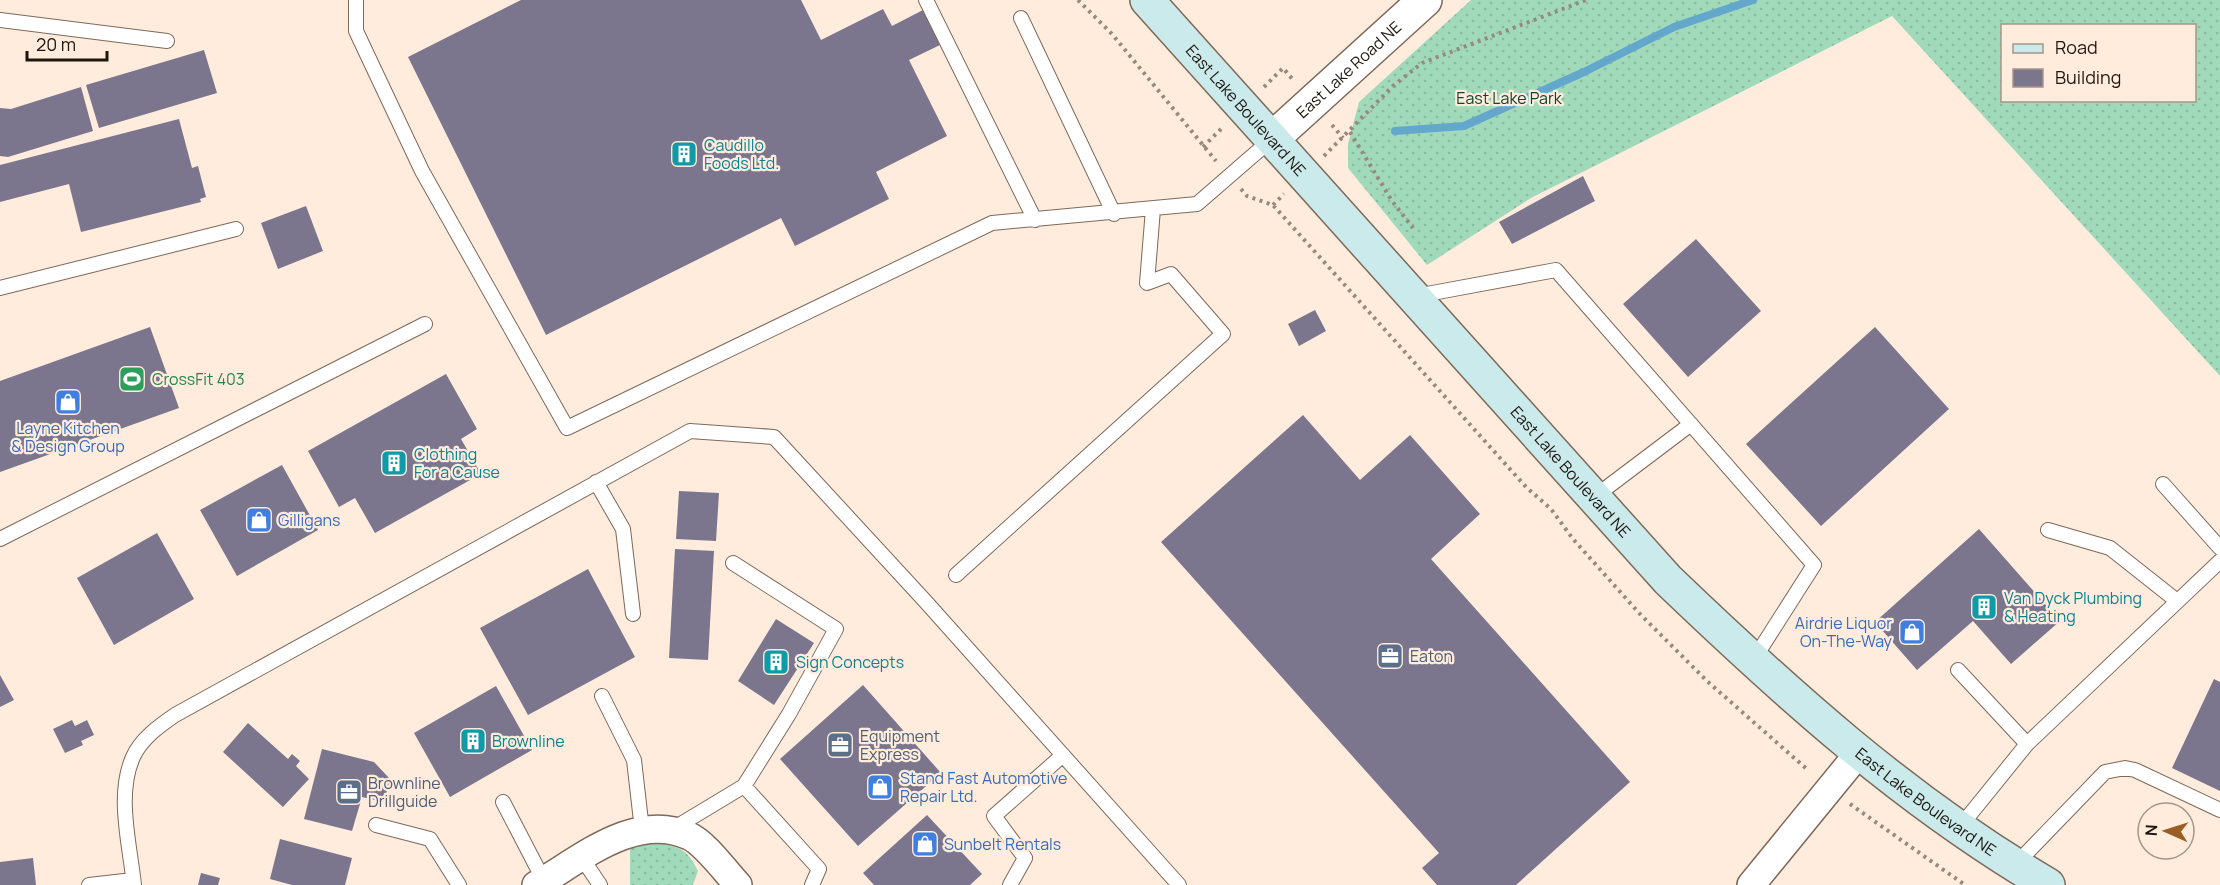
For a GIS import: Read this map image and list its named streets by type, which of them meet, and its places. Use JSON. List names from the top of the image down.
{
  "streets": {
    "main road": ["East Lake Boulevard NE"],
    "street": ["East Lake Road NE"]
  },
  "crossings": [
    ["East Lake Road NE", "East Lake Boulevard NE"]
  ],
  "parks": ["East Lake Park"],
  "places": {
    "building": [
      "Caudillo Foods Ltd.",
      "Clothing For a Cause",
      "Van Dyck Plumbing & Heating",
      "Sign Concepts",
      "Brownline"
    ],
    "sports": ["CrossFit 403"],
    "shop": [
      "Layne Kitchen & Design Group",
      "Gilligans",
      "Airdrie Liquor On-The-Way",
      "Stand Fast Automotive Repair Ltd.",
      "Sunbelt Rentals"
    ],
    "office": ["Eaton", "Equipment Express", "Brownline Drillguide"]
  },
  "legend": ["Road", "Building"],
  "scale_bar": "20 m",
  "north": "left"
}
